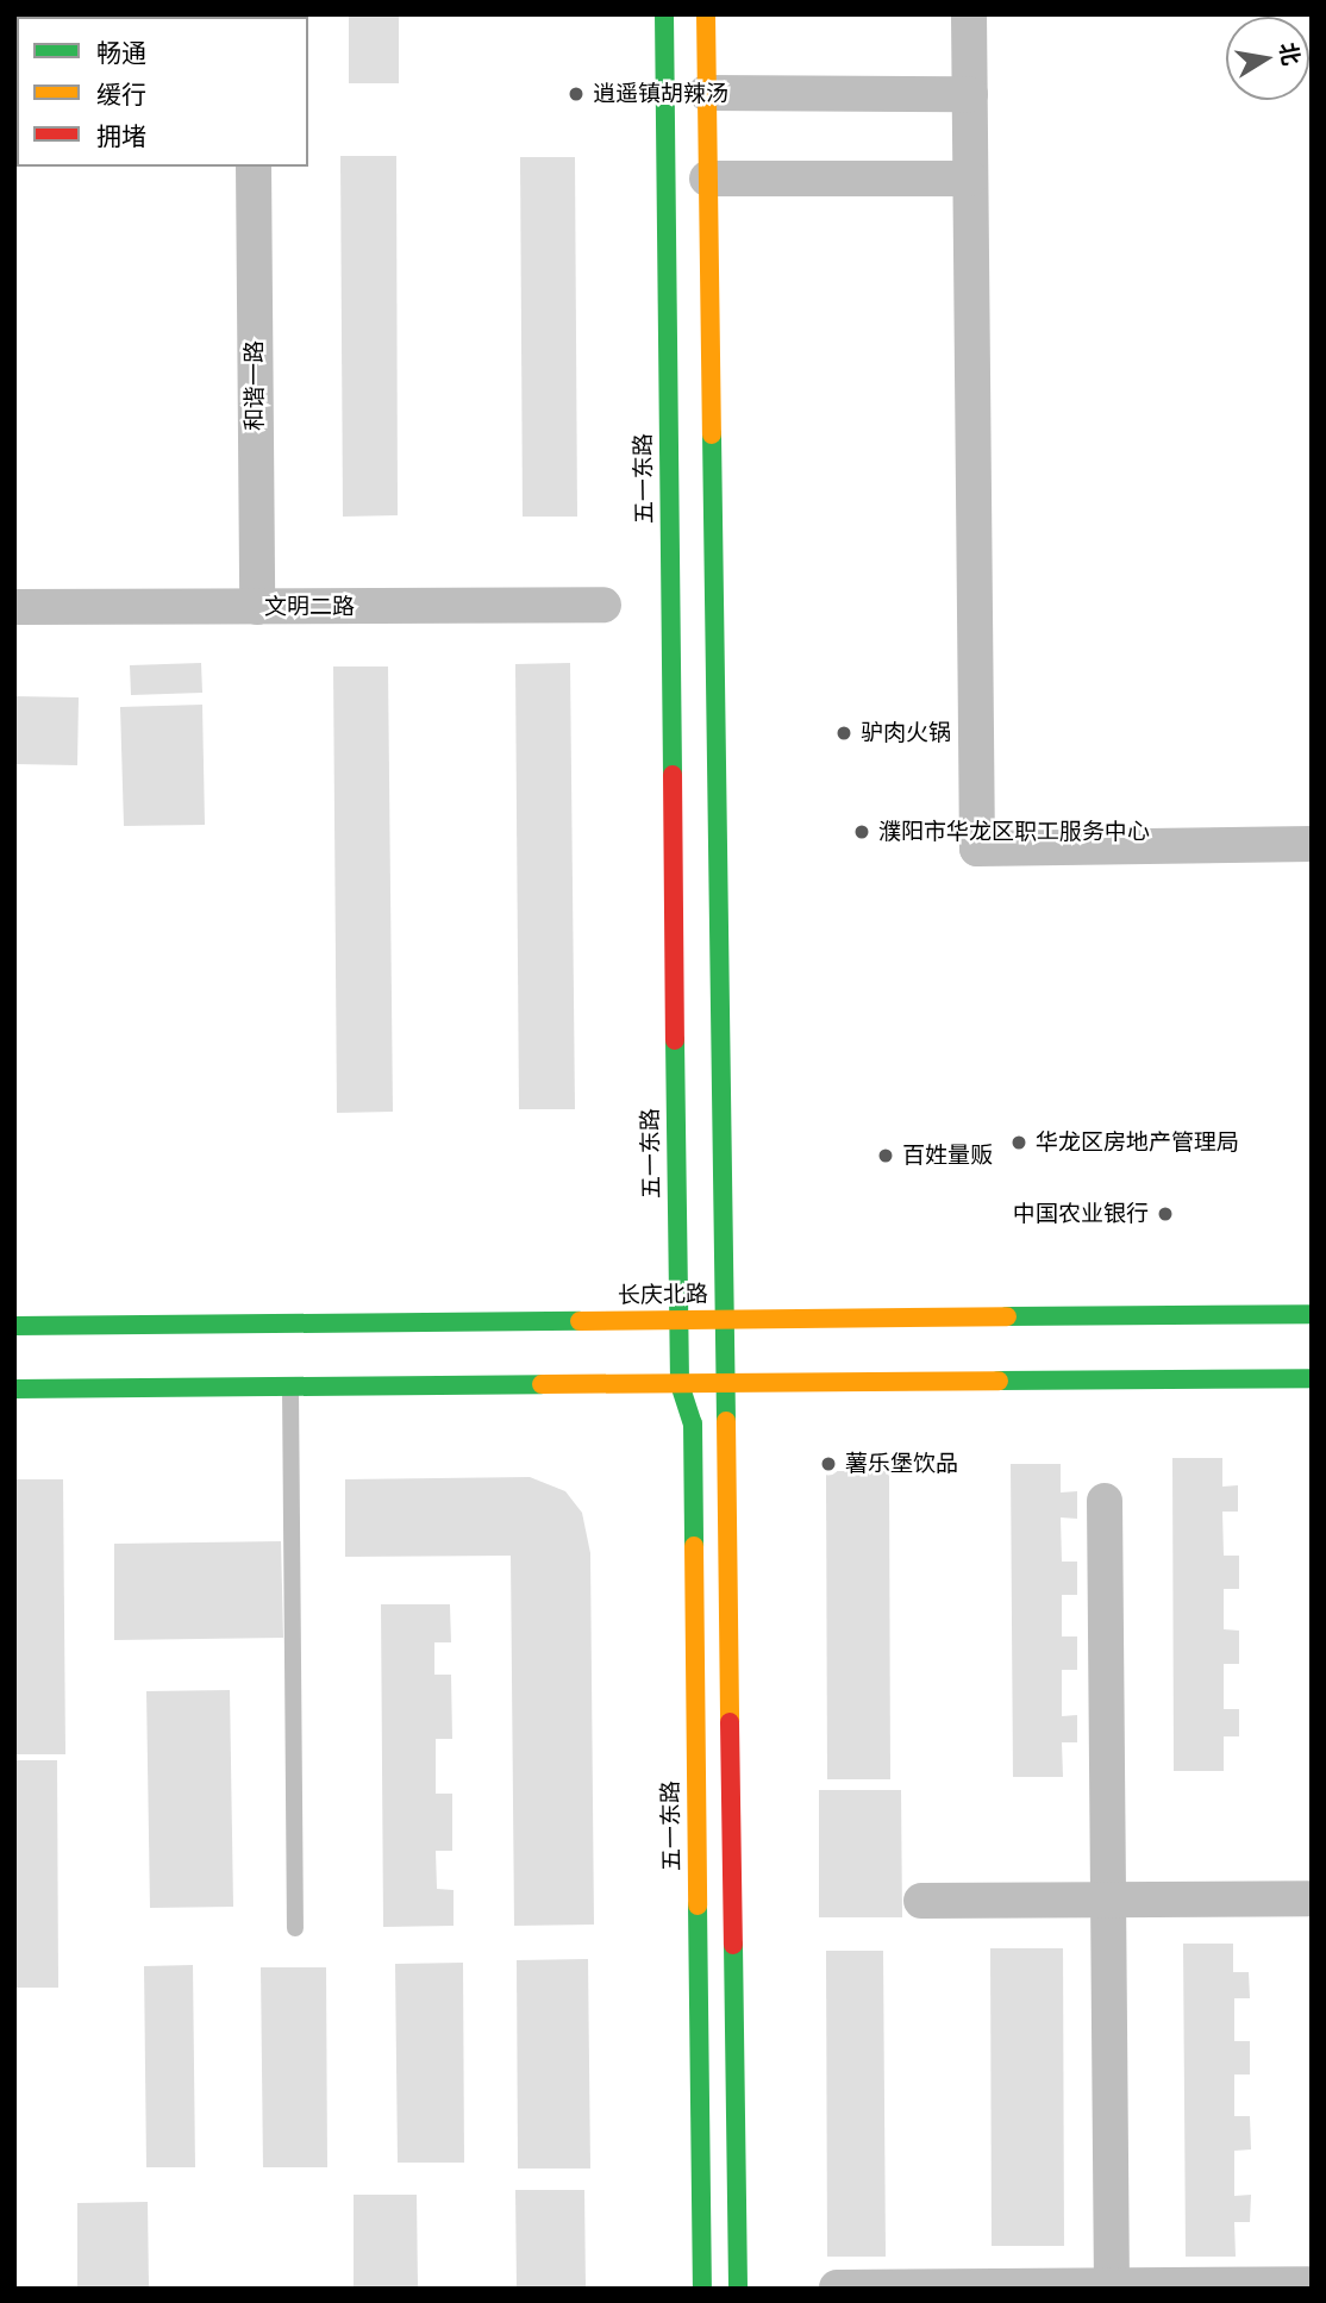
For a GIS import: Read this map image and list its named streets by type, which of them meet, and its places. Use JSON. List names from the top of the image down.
{
  "streets": {
    "street": [
      "和谐一路",
      "五一东路",
      "文明二路",
      "长庆北路"
    ]
  },
  "crossings": [
    ["和谐一路", "文明二路"],
    ["五一东路", "长庆北路"]
  ],
  "places": [
    "逍遥镇胡辣汤",
    "驴肉火锅",
    "濮阳市华龙区职工服务中心",
    "华龙区房地产管理局",
    "百姓量贩",
    "中国农业银行",
    "薯乐堡饮品"
  ],
  "legend": ["畅通", "缓行", "拥堵"],
  "north": "right"
}
